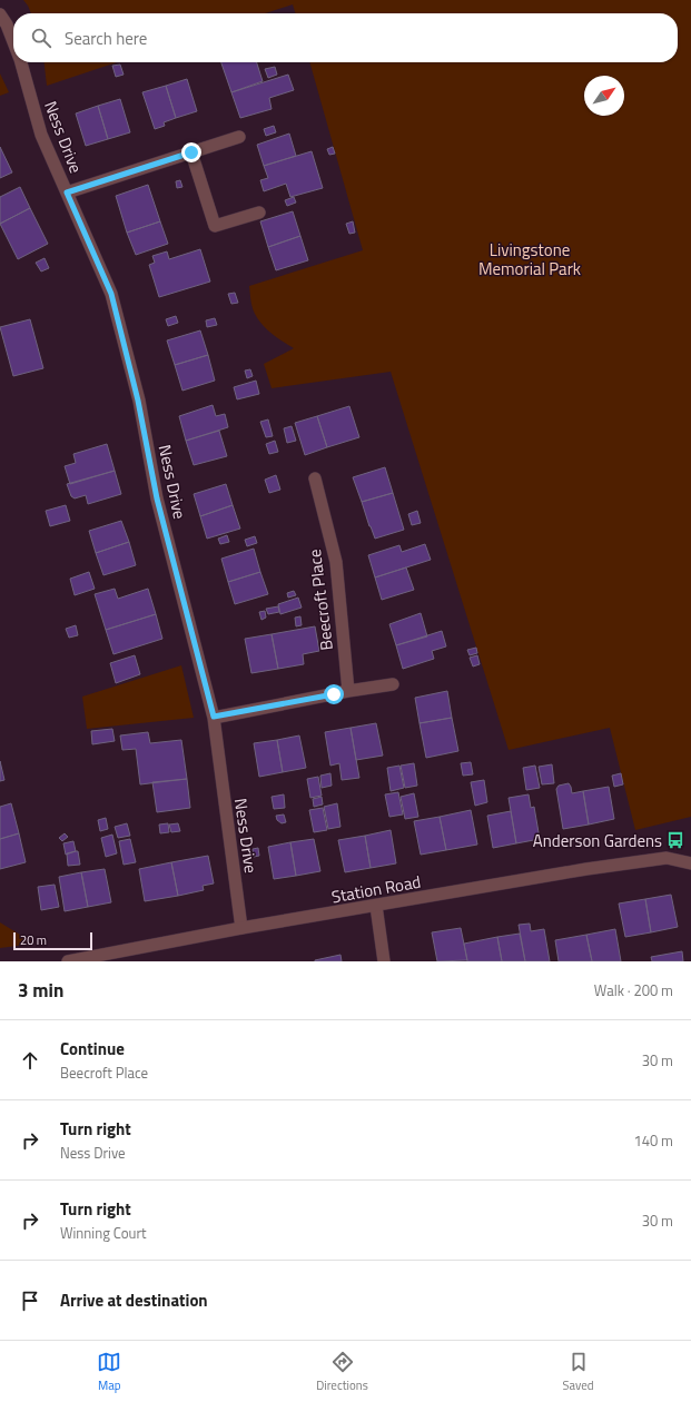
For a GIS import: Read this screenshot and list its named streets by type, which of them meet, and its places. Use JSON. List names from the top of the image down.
{
  "streets": {
    "street": ["Ness Drive", "Beecroft Place", "Station Road"]
  },
  "crossings": [
    ["Ness Drive", "Station Road"]
  ],
  "parks": ["Livingstone Memorial Park"],
  "places": {
    "bus stop": ["Anderson Gardens"]
  },
  "scale_bar": "20 m",
  "north": "top right",
  "page": {
    "search": "Search here",
    "scale": "20 m",
    "heading": ["3 min", "Walk · 200 m"],
    "list": [
      ["Continue", "Beecroft Place", "30 m"],
      ["Turn right", "Ness Drive", "140 m"],
      ["Turn right", "Winning Court", "30 m"],
      "Arrive at destination"
    ],
    "nav": ["Map", "Directions", "Saved"]
  }
}
